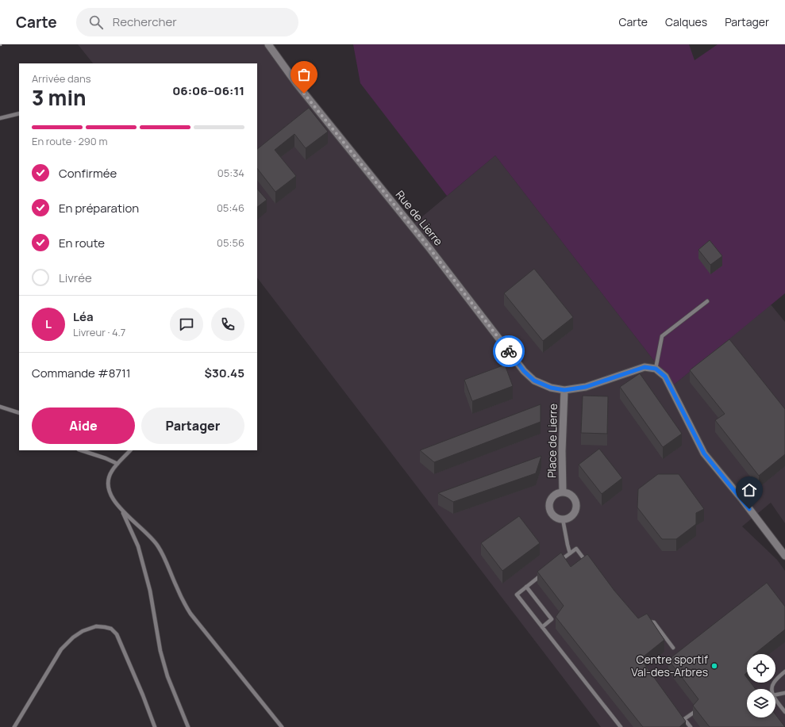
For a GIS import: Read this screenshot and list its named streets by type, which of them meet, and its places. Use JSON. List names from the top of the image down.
{
  "streets": {
    "street": ["Rue de Lierre", "Place de Lierre"]
  },
  "crossings": [
    ["Rue de Lierre", "Place de Lierre"]
  ],
  "places": ["Centre sportif Val-des-Arbres"],
  "page": {
    "header": "Carte",
    "search": "Rechercher",
    "nav": ["Carte", "Calques", "Partager"],
    "heading": ["3 min", "Arrivée dans", "06:06–06:11"],
    "panel": [
      "Léa",
      "Livreur · 4.7",
      "Commande #8711",
      "$30.45"
    ],
    "bar": "En route · 290 m",
    "list": [
      ["Confirmée", "05:34"],
      ["En préparation", "05:46"],
      ["En route", "05:56"],
      "Livrée"
    ],
    "round": "L",
    "buttons": ["Aide", "Partager"]
  }
}
